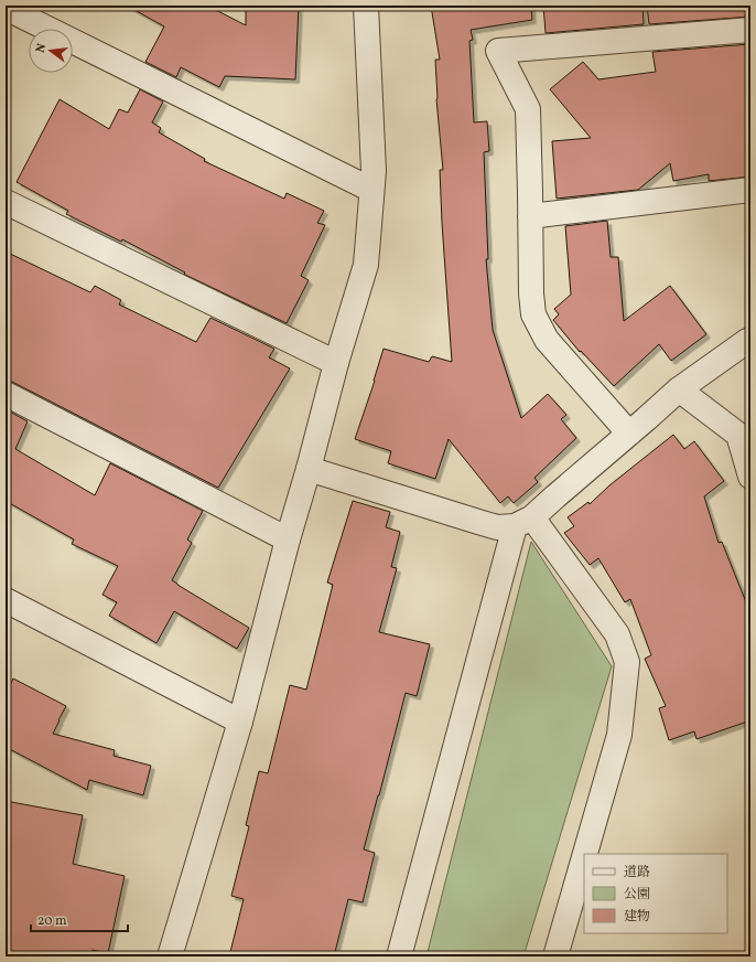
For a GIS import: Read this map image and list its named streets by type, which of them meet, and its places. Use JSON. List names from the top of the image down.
{
  "legend": ["道路", "公園", "建物"],
  "scale_bar": "20 m",
  "north": "left"
}
